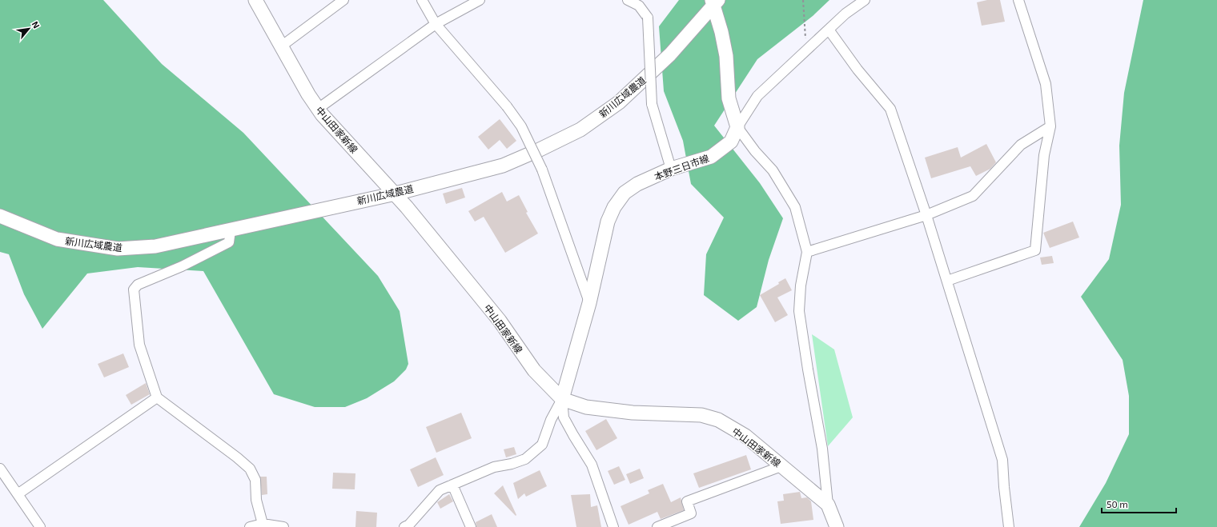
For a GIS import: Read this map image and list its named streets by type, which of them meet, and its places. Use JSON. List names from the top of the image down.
{
  "streets": {
    "main road": ["新川広域農道", "中山田家新線", "本野三日市線"]
  },
  "crossings": [
    ["新川広域農道", "中山田家新線"],
    ["中山田家新線", "本野三日市線"]
  ],
  "scale_bar": "50 m",
  "north": "top right"
}
